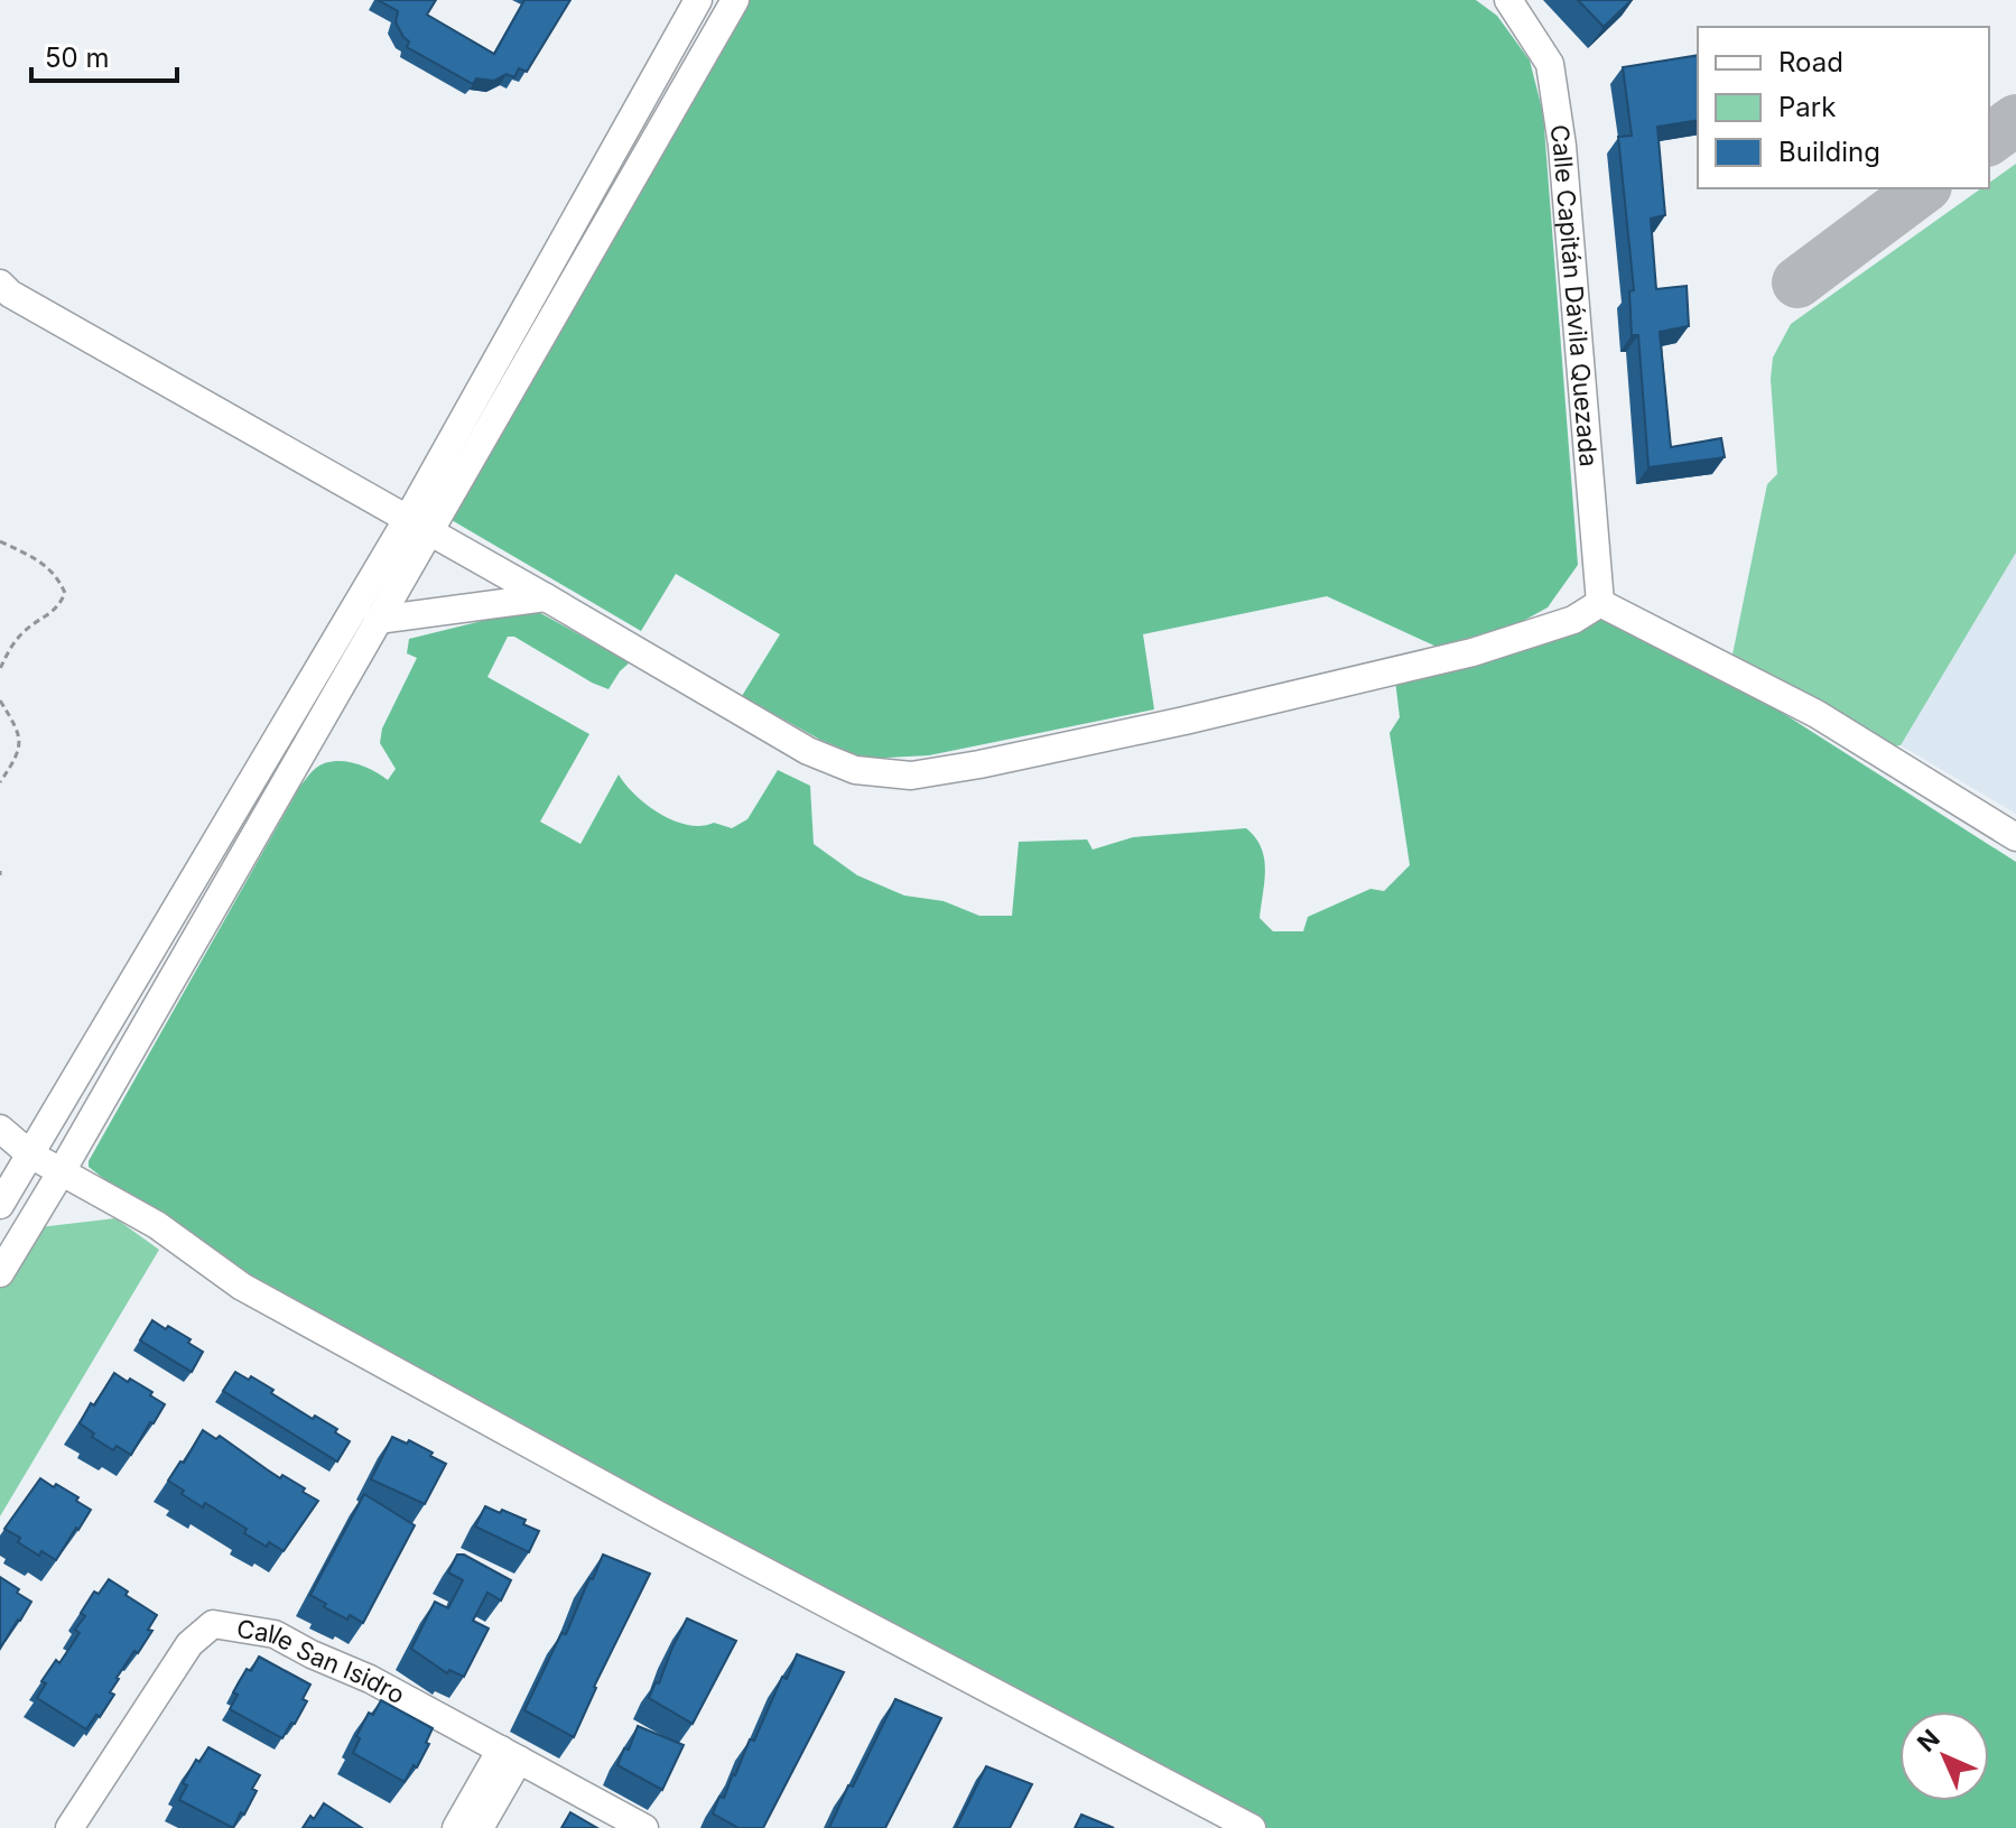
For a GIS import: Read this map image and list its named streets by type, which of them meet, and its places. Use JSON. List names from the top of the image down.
{
  "streets": {
    "street": ["Calle Capitán Dávila Quezada", "Calle San Isidro"]
  },
  "legend": ["Road", "Park", "Building"],
  "scale_bar": "50 m",
  "north": "top left"
}
